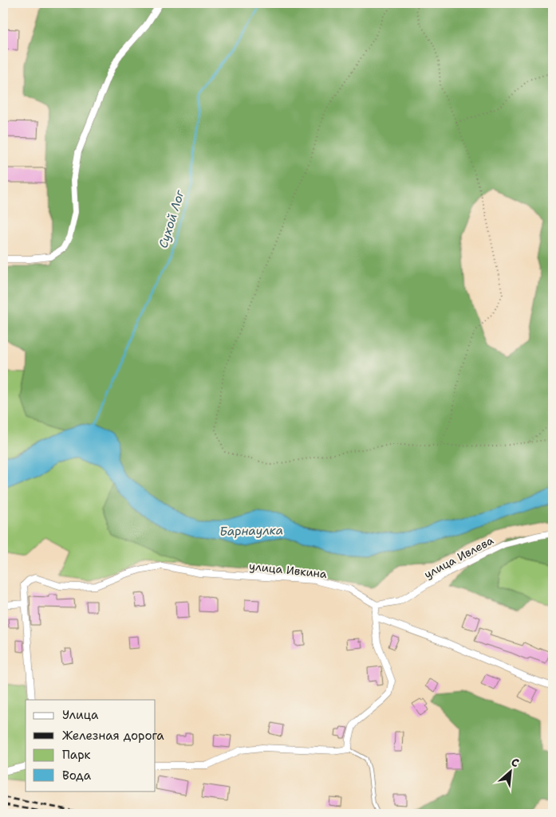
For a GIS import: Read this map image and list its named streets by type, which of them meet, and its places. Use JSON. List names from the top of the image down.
{
  "streets": {
    "street": ["улица Ивлева", "улица Ивкина"]
  },
  "crossings": [
    ["улица Ивлева", "улица Ивкина"]
  ],
  "water": ["Сухой Лог", "Барнаулка"],
  "legend": [
    "Улица",
    "Железная дорога",
    "Парк",
    "Вода"
  ],
  "north": "top right"
}
